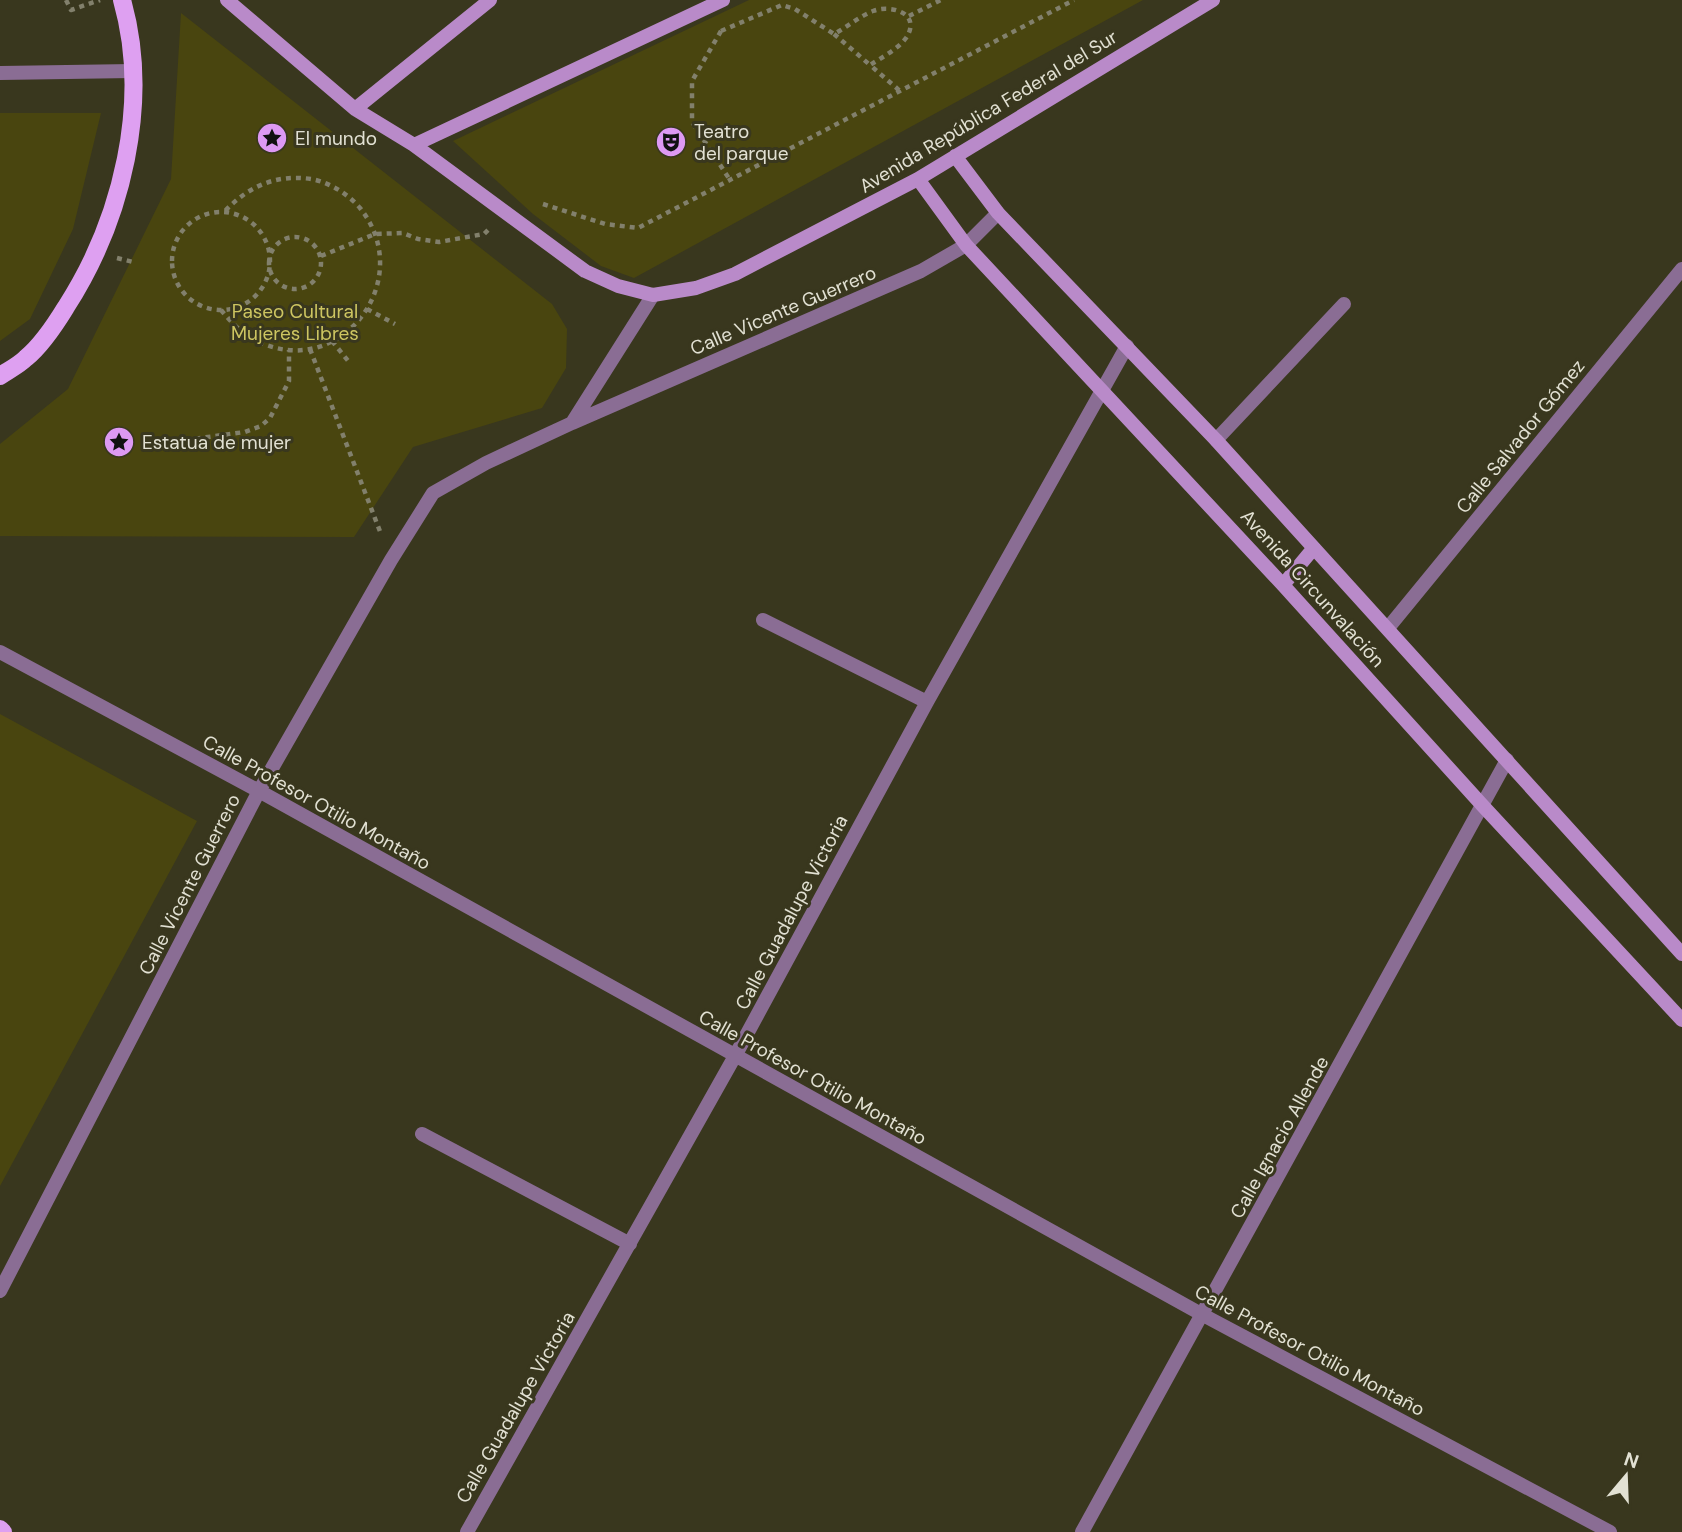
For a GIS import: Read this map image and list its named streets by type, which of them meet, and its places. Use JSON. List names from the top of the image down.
{
  "streets": {
    "street": [
      "Avenida República Federal del Sur",
      "Calle Vicente Guerrero",
      "Calle Salvador Gómez",
      "Avenida Circunvalación",
      "Calle Profesor Otilio Montaño",
      "Calle Guadalupe Victoria",
      "Calle Ignacio Allende"
    ]
  },
  "crossings": [
    ["Avenida República Federal del Sur", "Avenida Circunvalación"],
    ["Calle Vicente Guerrero", "Avenida Circunvalación"],
    ["Calle Vicente Guerrero", "Calle Profesor Otilio Montaño"],
    ["Calle Salvador Gómez", "Avenida Circunvalación"],
    ["Avenida Circunvalación", "Calle Guadalupe Victoria"],
    ["Avenida Circunvalación", "Calle Ignacio Allende"],
    ["Calle Profesor Otilio Montaño", "Calle Guadalupe Victoria"],
    ["Calle Profesor Otilio Montaño", "Calle Ignacio Allende"]
  ],
  "parks": ["Paseo Cultural Mujeres Libres"],
  "places": {
    "place": ["El mundo", "Estatua de mujer"],
    "theatre": ["Teatro del parque"]
  },
  "north": "top"
}
